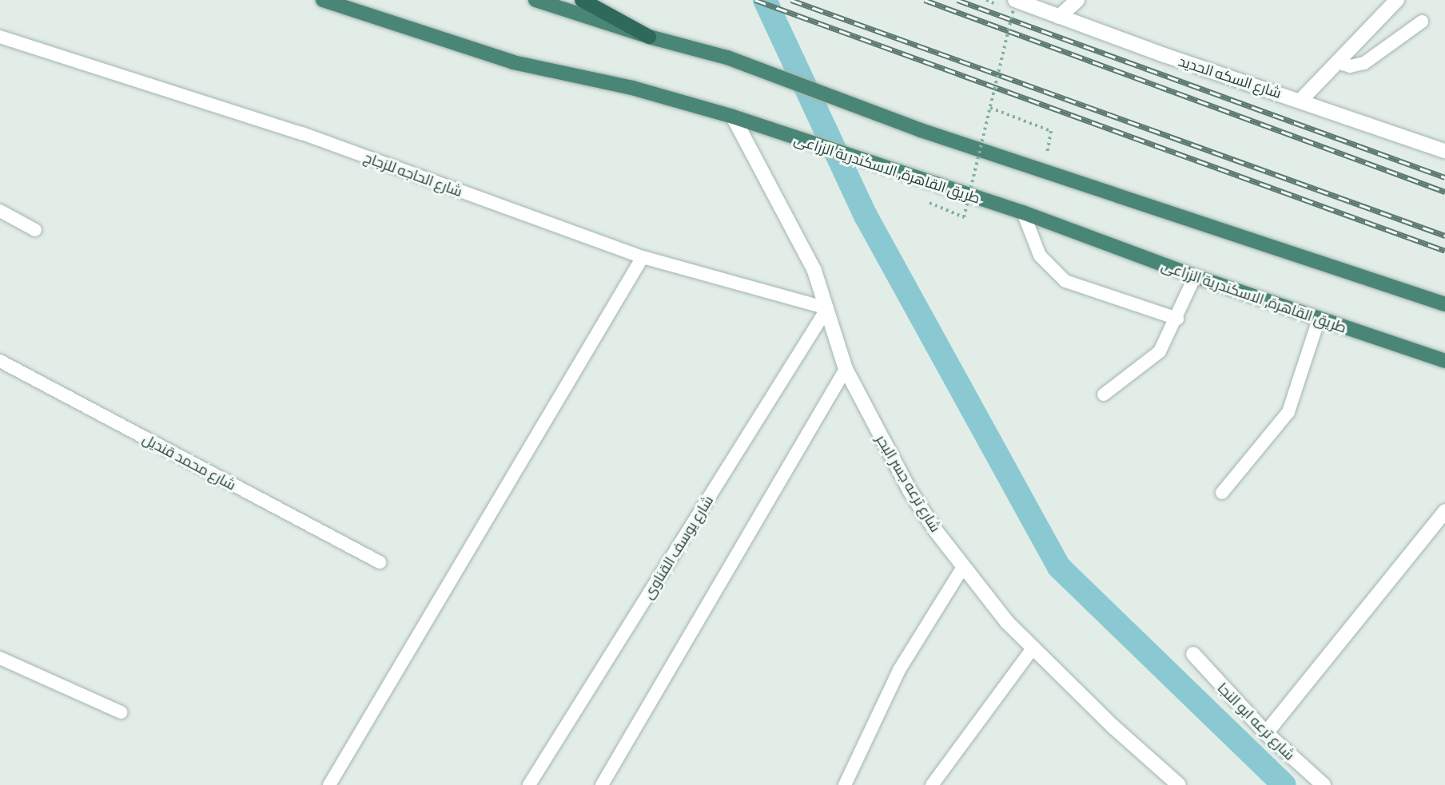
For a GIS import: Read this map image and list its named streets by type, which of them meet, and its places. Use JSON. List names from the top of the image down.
{
  "streets": {
    "highway": ["طريق القاهرة, الاسكندرية الزراعى"],
    "street": ["شارع السكه الحديد", "شارع ترعه جسر البحر", "شارع ترعه ابو النجا"],
    "lane": ["شارع الحاجه للزجاج", "شارع محمد قنديل", "شارع يوسف القناوى"]
  },
  "crossings": [
    ["طريق القاهرة, الاسكندرية الزراعى", "شارع ترعه جسر البحر"],
    ["شارع الحاجه للزجاج", "شارع ترعه جسر البحر"],
    ["شارع الحاجه للزجاج", "شارع يوسف القناوى"],
    ["شارع ترعه جسر البحر", "شارع يوسف القناوى"]
  ]
}
